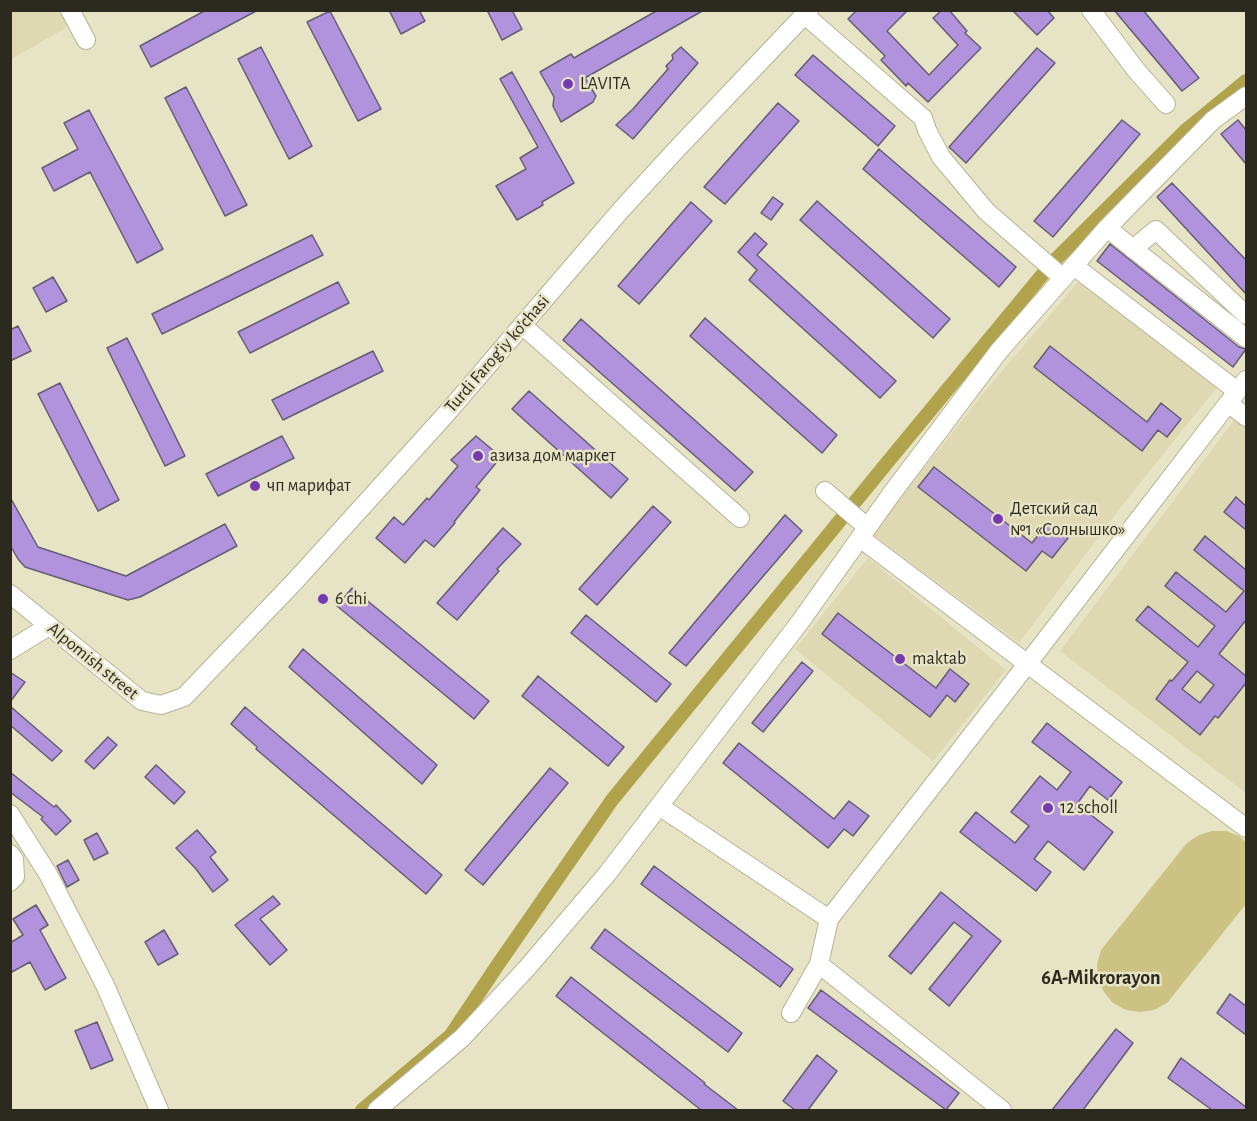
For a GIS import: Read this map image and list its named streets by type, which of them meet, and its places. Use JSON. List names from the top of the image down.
{
  "streets": {
    "street": ["Turdi Farog'iy ko'chasi", "Alpomish street"]
  },
  "crossings": [
    ["Turdi Farog'iy ko'chasi", "Alpomish street"]
  ],
  "districts": ["6A-Mikrorayon"],
  "places": [
    "LAVITA",
    "азиза дом маркет",
    "чп марифат",
    "Детский сад №1 «Солнышко»",
    "6 chi",
    "maktab",
    "12 scholl"
  ]
}
